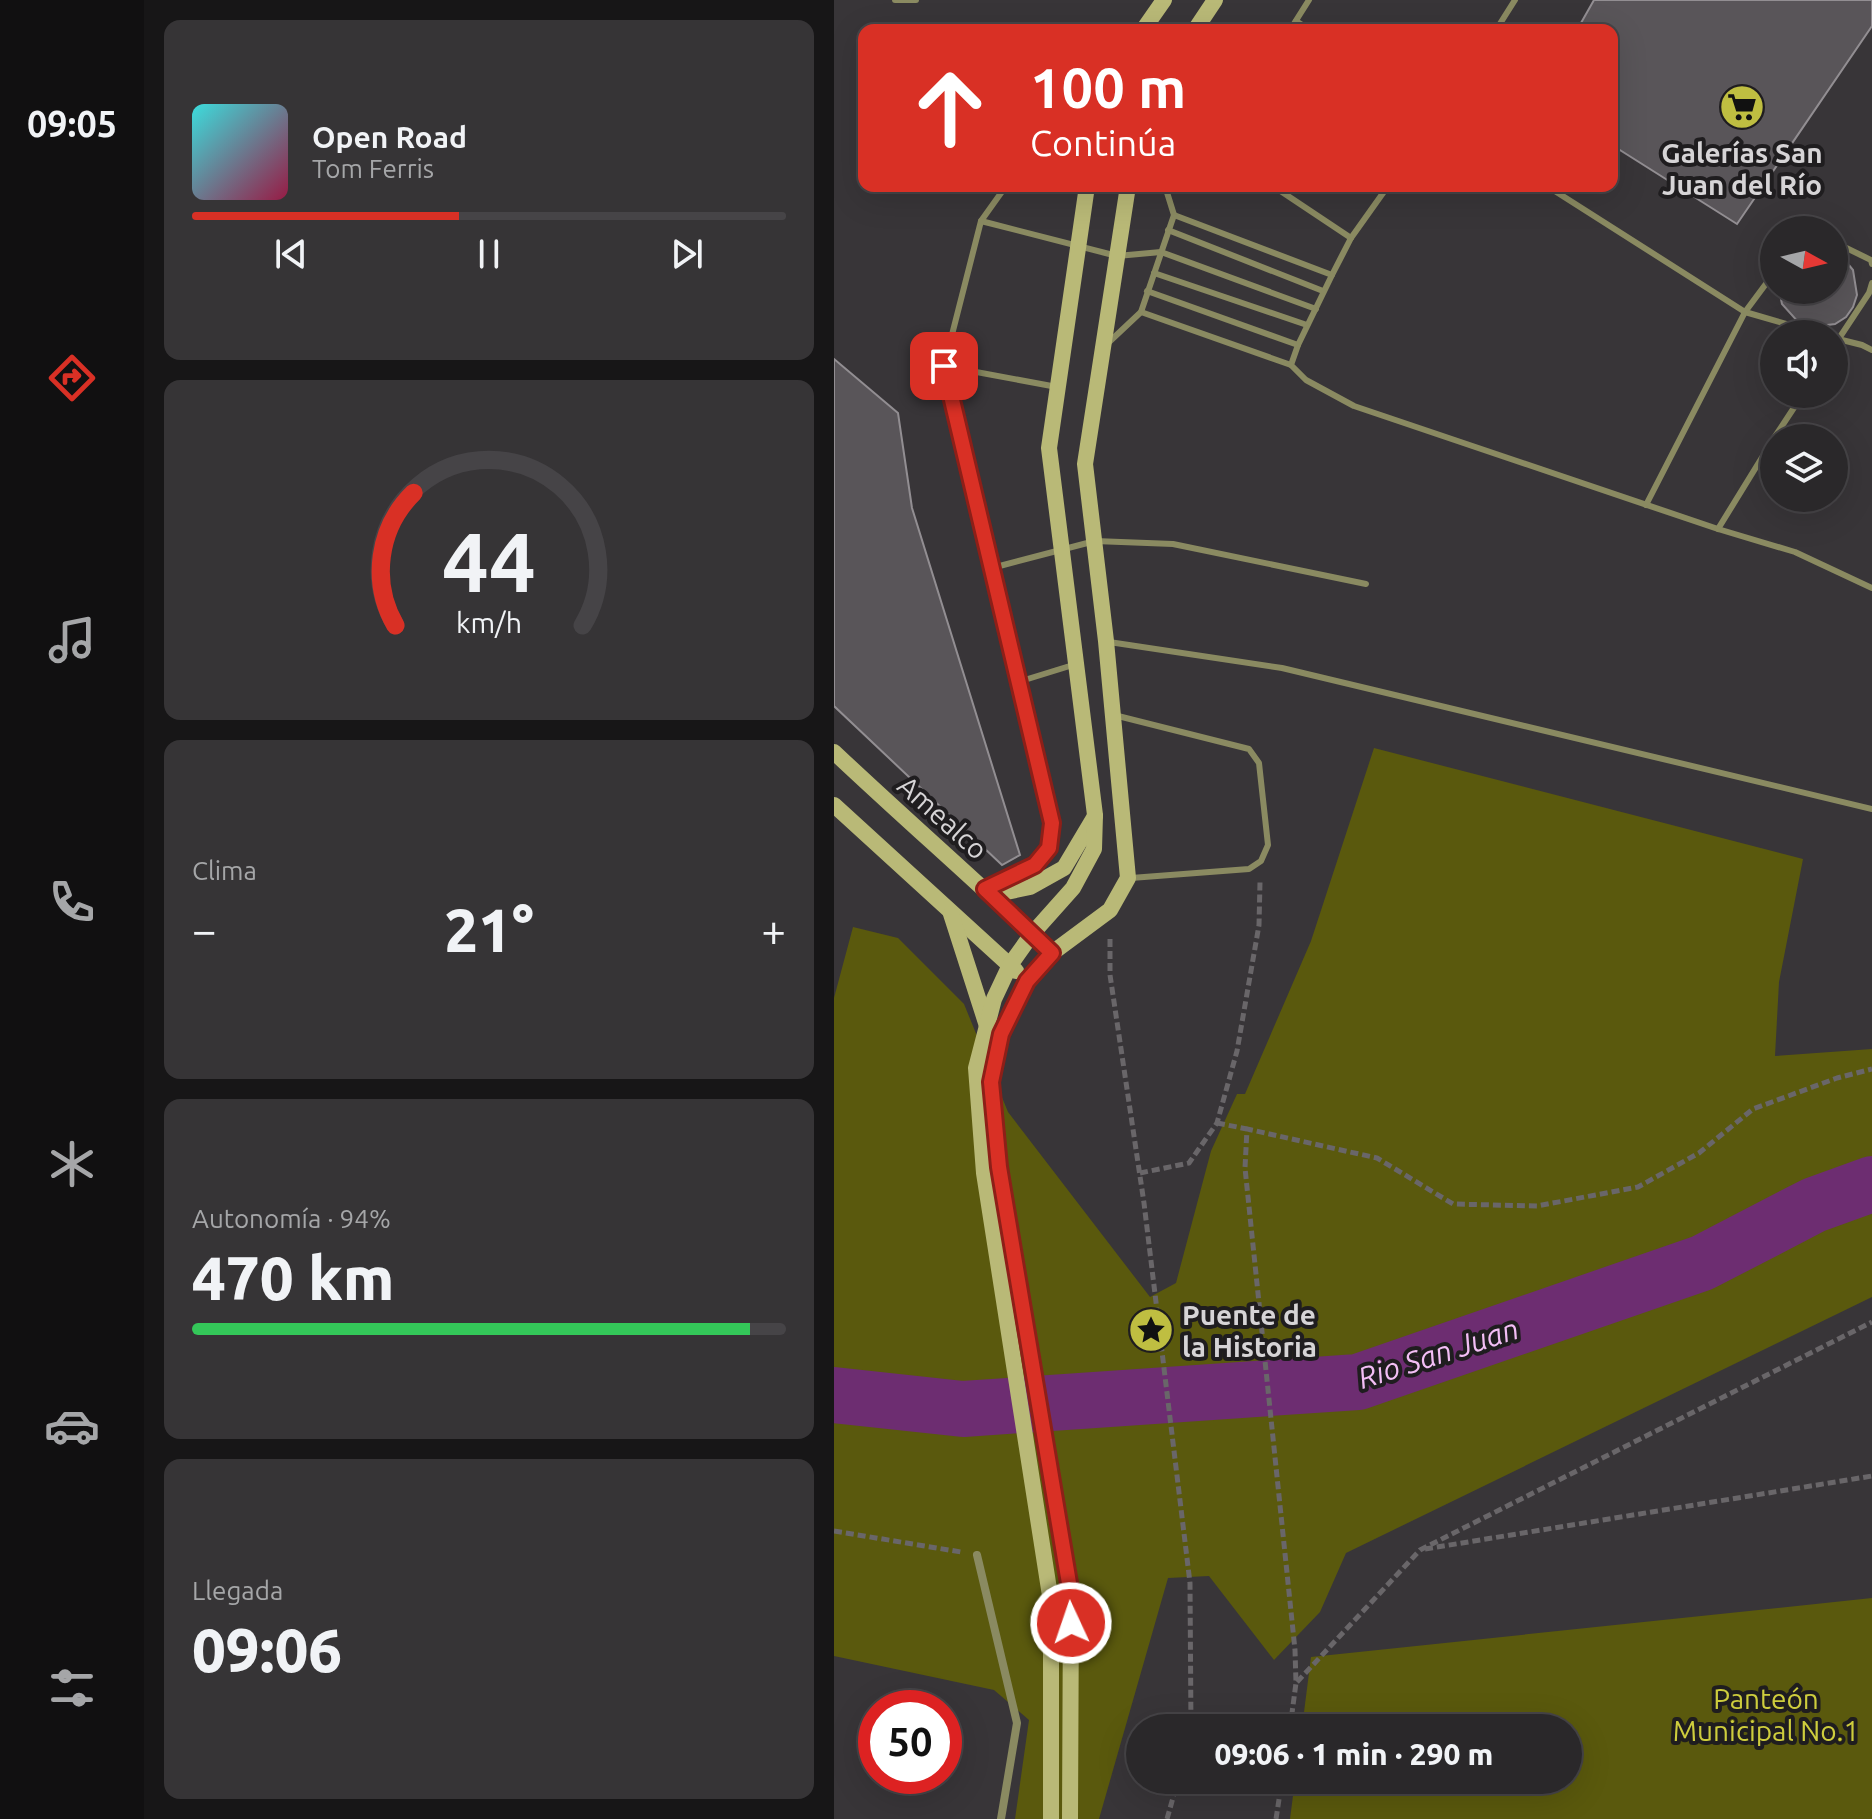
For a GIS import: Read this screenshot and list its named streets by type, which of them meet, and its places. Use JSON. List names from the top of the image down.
{
  "streets": {
    "main road": ["Amealco"]
  },
  "water": ["Rio San Juan"],
  "parks": ["Panteón Municipal No.1"],
  "places": {
    "supermarket": ["Galerías San Juan del Río"],
    "place": ["Puente de la Historia"]
  },
  "north": "right",
  "page": {
    "tabs": "09:05",
    "turn": ["100 m", "Continúa"],
    "song": ["Open Road", "Tom Ferris"],
    "tile": [
      "Clima",
      ["Autonomía · 94%", "470 km"],
      ["Llegada", "09:06"]
    ],
    "heat": ["−", "21°", "+"],
    "limit": "50",
    "trip": "09:06 · 1 min · 290 m",
    "gauge": ["44", "km/h"]
  }
}
